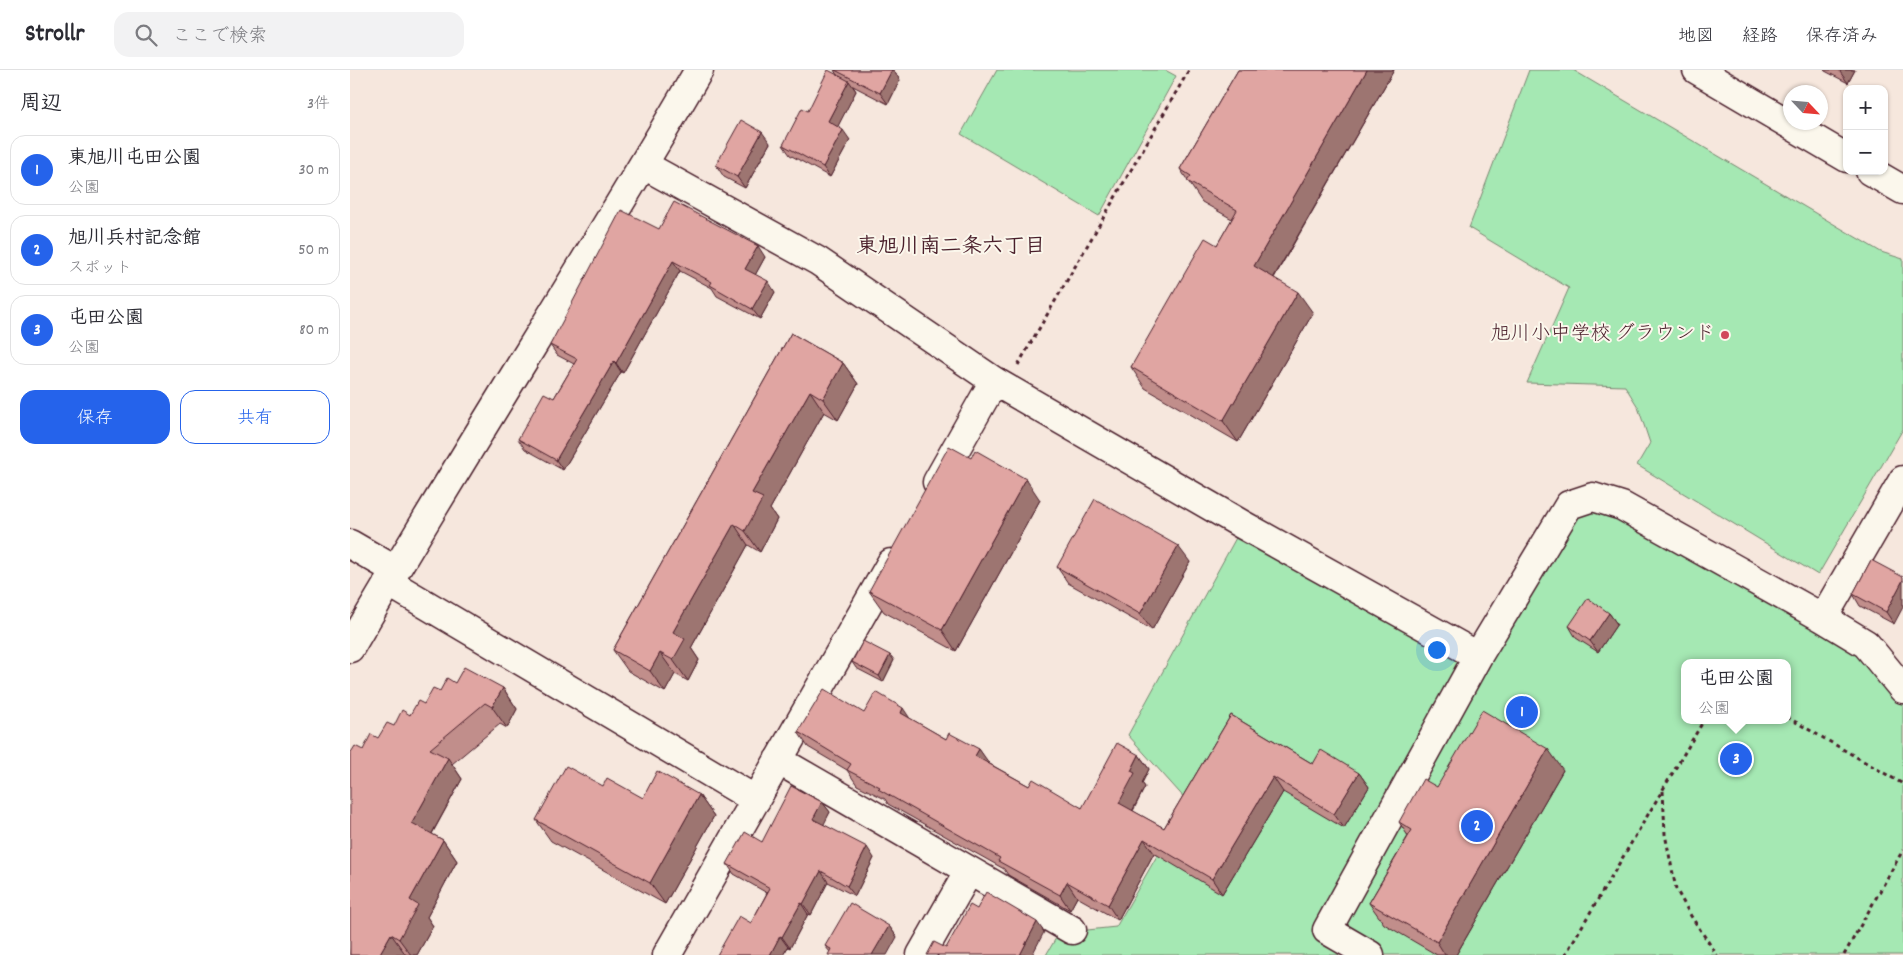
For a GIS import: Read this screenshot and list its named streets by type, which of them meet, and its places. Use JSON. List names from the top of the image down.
{
  "districts": ["東旭川南二条六丁目"],
  "places": ["旭川小中学校 グラウンド"],
  "north": "bottom right",
  "page": {
    "header": "Strollr",
    "search": "ここで検索",
    "nav": ["地図", "経路", "保存済み"],
    "heading": ["周辺", "3件"],
    "map_buttons": ["+", "−"],
    "list": [
      {
        "mark": "1",
        "name": "東旭川屯田公園",
        "note": "公園",
        "value": "30 m"
      },
      {
        "mark": "2",
        "name": "旭川兵村記念館",
        "note": "スポット",
        "value": "50 m"
      },
      {
        "mark": "3",
        "name": "屯田公園",
        "note": "公園",
        "value": "80 m"
      }
    ],
    "buttons": ["保存", "共有"],
    "popup": ["屯田公園", "公園"],
    "pins": ["1", "3", "2"]
  }
}
